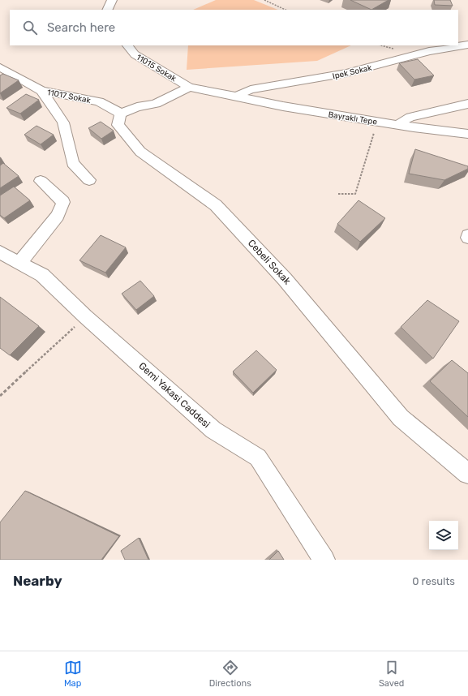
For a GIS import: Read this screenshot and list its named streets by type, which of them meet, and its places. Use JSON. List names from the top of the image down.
{
  "streets": {
    "street": [
      "11015 Sokak",
      "Ipek Sokak",
      "11017 Sokak",
      "Bayraklı Tepe",
      "Cebeli Sokak",
      "Gemi Yakasi Caddesi"
    ]
  },
  "crossings": [
    ["11015 Sokak", "Ipek Sokak"],
    ["11015 Sokak", "Bayraklı Tepe"],
    ["Ipek Sokak", "Bayraklı Tepe"],
    ["11017 Sokak", "Cebeli Sokak"]
  ],
  "page": {
    "search": "Search here",
    "heading": ["Nearby", "0 results"],
    "nav": ["Map", "Directions", "Saved"]
  }
}
